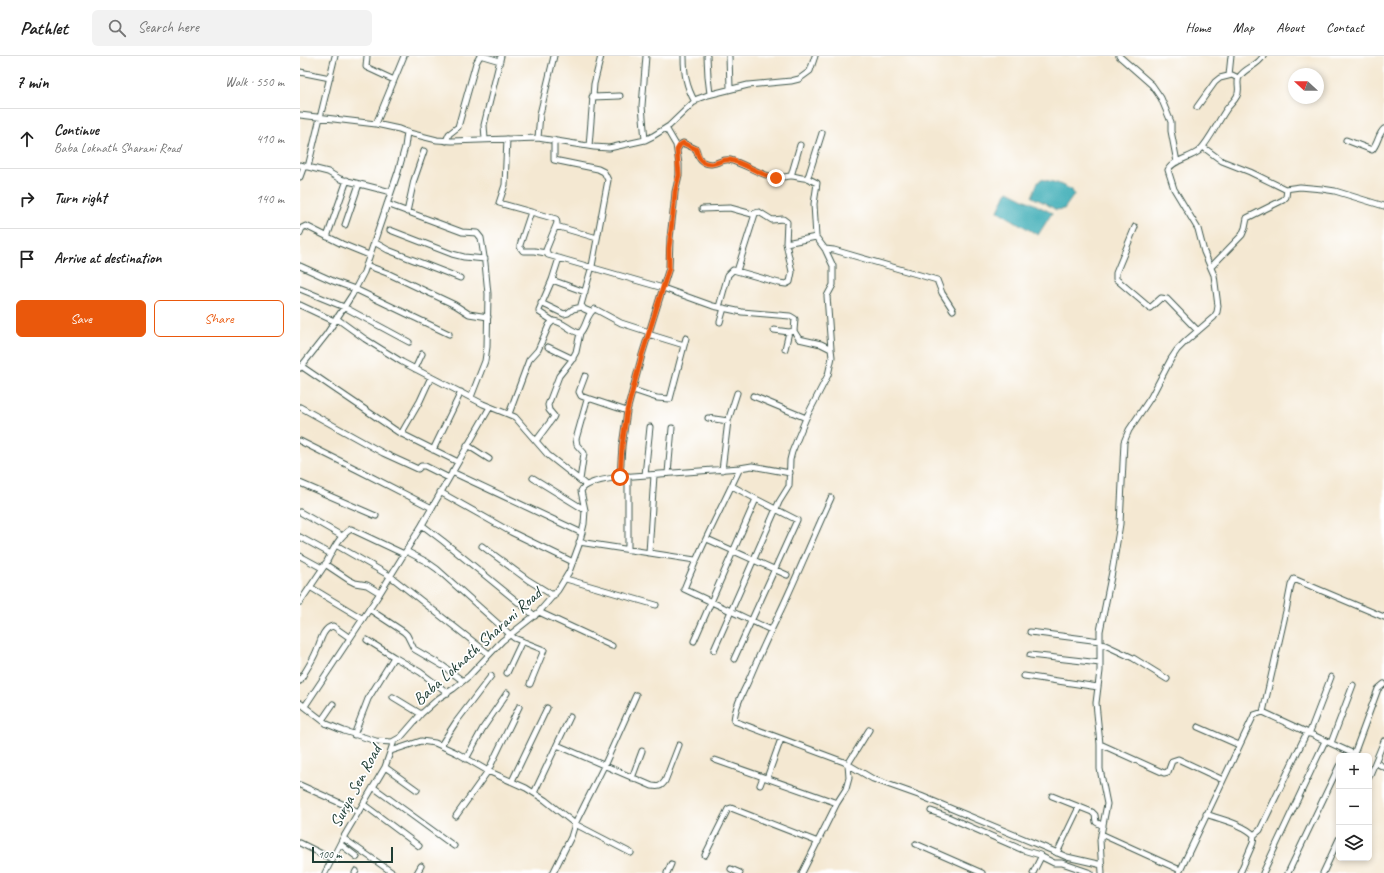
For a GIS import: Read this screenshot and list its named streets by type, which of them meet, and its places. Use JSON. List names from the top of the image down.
{
  "streets": {
    "street": ["Baba Loknath Sharani Road", "Surya Sen Road"]
  },
  "crossings": [
    ["Baba Loknath Sharani Road", "Surya Sen Road"]
  ],
  "scale_bar": "100 m",
  "north": "left",
  "page": {
    "header": "Pathlet",
    "search": "Search here",
    "nav": [
      "Home",
      "Map",
      "About",
      "Contact"
    ],
    "heading": ["7 min", "Walk · 550 m"],
    "list": [
      ["Continue", "Baba Loknath Sharani Road", "410 m"],
      ["Turn right", "140 m"],
      "Arrive at destination"
    ],
    "buttons": ["Save", "Share"],
    "map_buttons": ["+", "−"],
    "scale": "100 m"
  }
}
